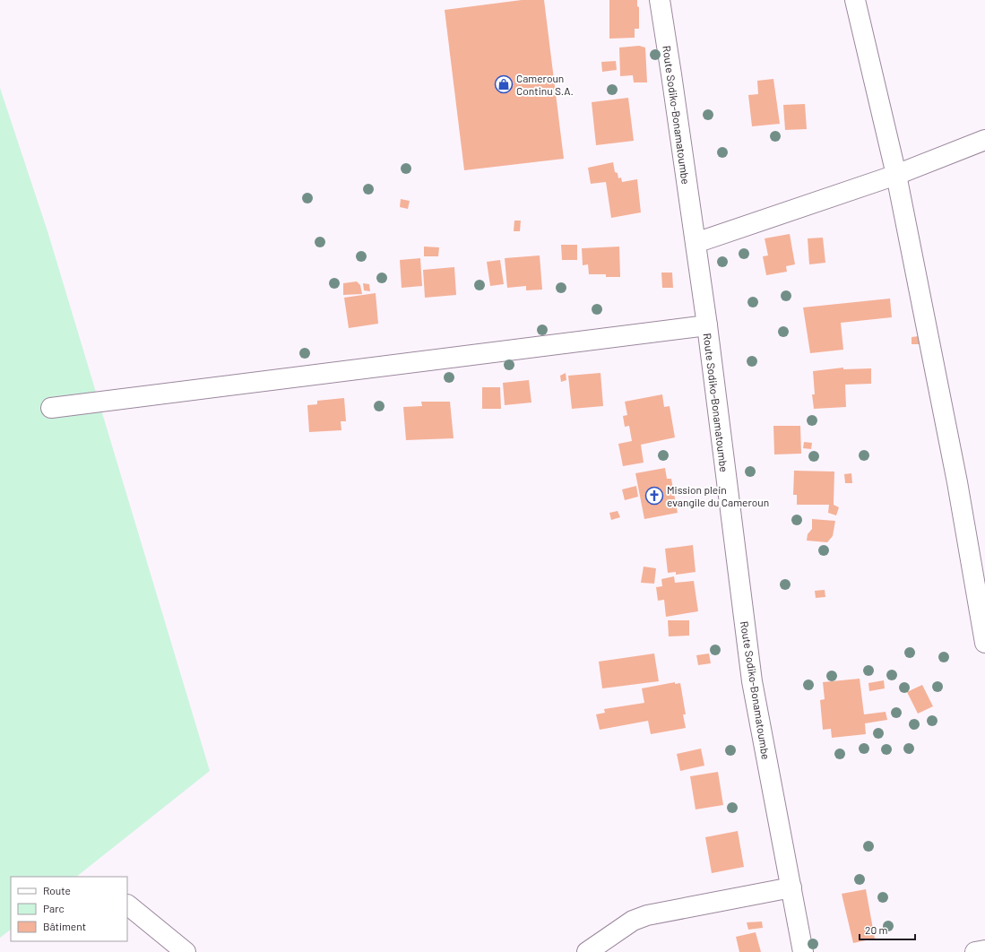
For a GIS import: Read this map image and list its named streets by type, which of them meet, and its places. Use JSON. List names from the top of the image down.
{
  "streets": {
    "street": ["Route Sodiko-Bonamatoumbe"]
  },
  "places": {
    "shop": ["Cameroun Continu S.A."],
    "church": ["Mission plein evangile du Cameroun"]
  },
  "legend": ["Route", "Parc", "Bâtiment"],
  "scale_bar": "20 m"
}
